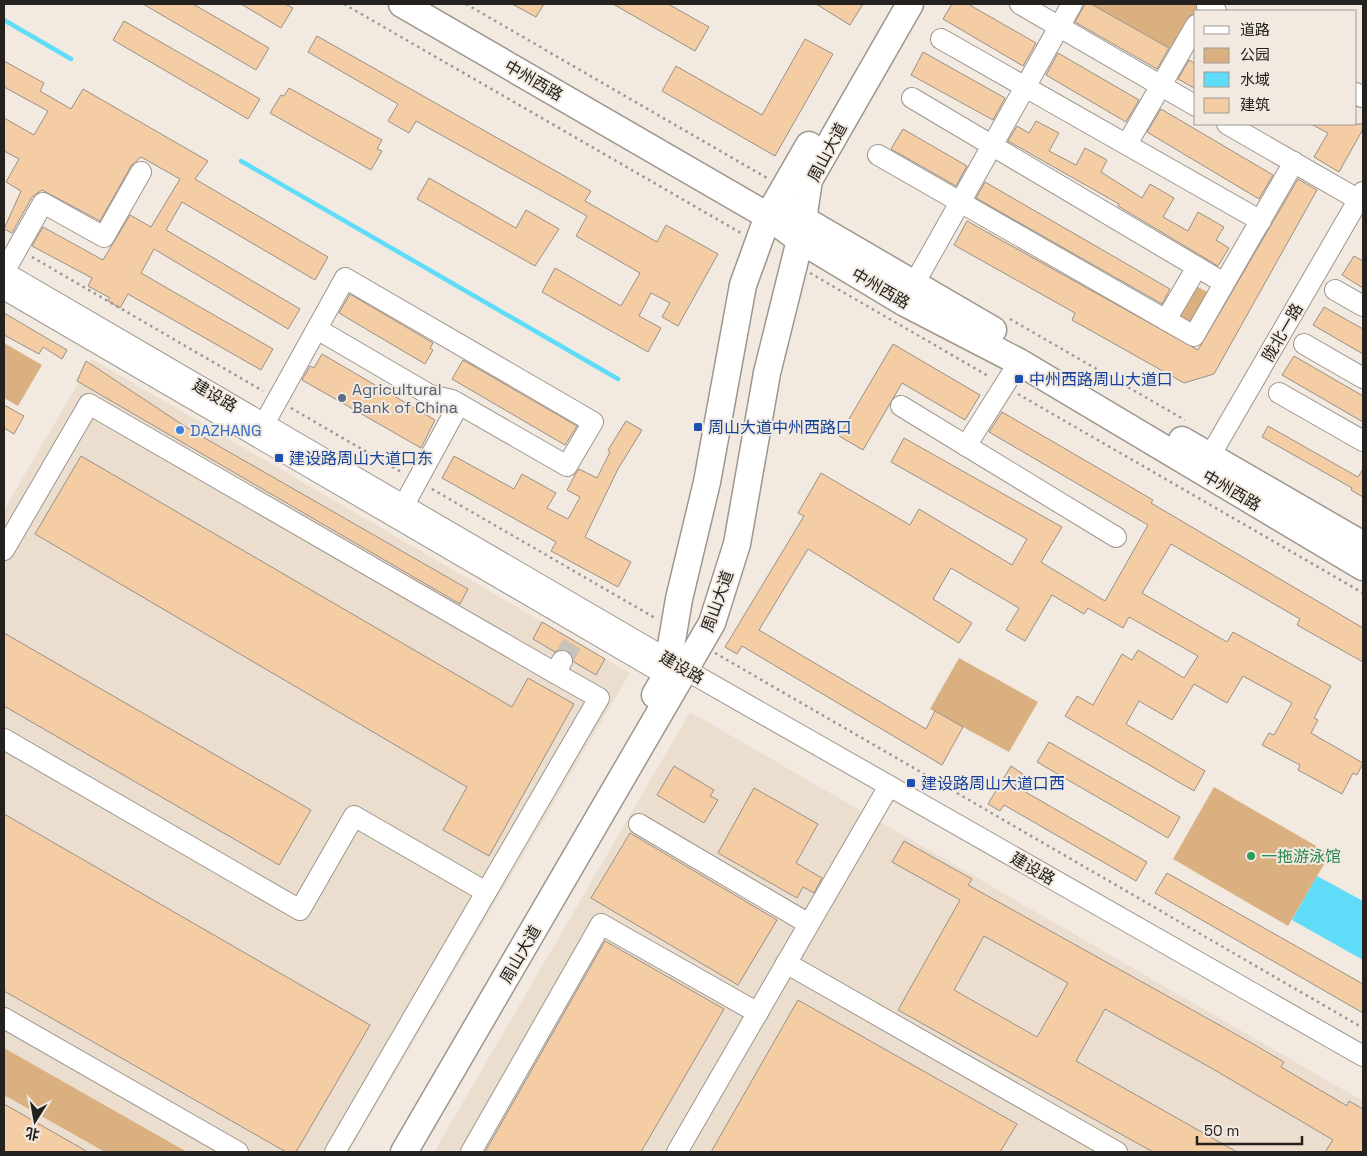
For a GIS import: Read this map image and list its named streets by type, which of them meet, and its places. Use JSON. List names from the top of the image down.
{
  "streets": {
    "main road": ["中州西路", "周山大道"],
    "street": ["陇北一路", "建设路"]
  },
  "crossings": [
    ["中州西路", "周山大道"],
    ["中州西路", "陇北一路"],
    ["周山大道", "建设路"]
  ],
  "places": {
    "transit": [
      "中州西路周山大道口",
      "周山大道中州西路口",
      "建设路周山大道口东",
      "建设路周山大道口西"
    ],
    "other": ["Agricultural Bank of China", "DAZHANG", "一拖游泳馆"]
  },
  "legend": [
    "道路",
    "公园",
    "水域",
    "建筑"
  ],
  "scale_bar": "50 m",
  "north": "bottom"
}
